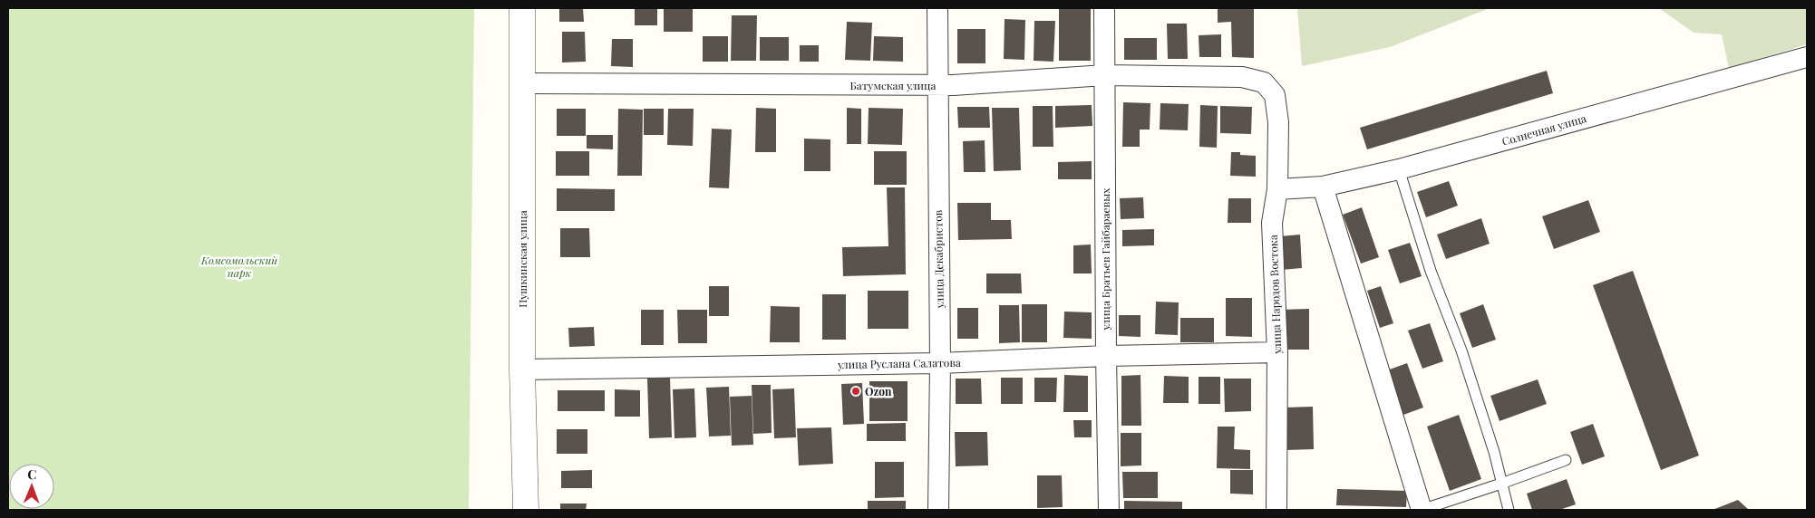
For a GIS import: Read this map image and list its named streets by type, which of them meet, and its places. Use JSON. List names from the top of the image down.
{
  "streets": {
    "street": [
      "Батумская улица",
      "Солнечная улица",
      "Пушкинская улица",
      "улица Декабристов",
      "улица Братьев Гайбараевых",
      "улица Народов Востока",
      "улица Руслана Салатова"
    ]
  },
  "crossings": [
    ["Батумская улица", "Пушкинская улица"],
    ["Батумская улица", "улица Декабристов"],
    ["Батумская улица", "улица Братьев Гайбараевых"],
    ["Батумская улица", "улица Народов Востока"],
    ["Солнечная улица", "улица Народов Востока"],
    ["Пушкинская улица", "улица Руслана Салатова"],
    ["улица Декабристов", "улица Руслана Салатова"],
    ["улица Братьев Гайбараевых", "улица Руслана Салатова"],
    ["улица Народов Востока", "улица Руслана Салатова"]
  ],
  "parks": ["Комсомольский парк"],
  "places": ["Ozon"],
  "north": "top"
}
